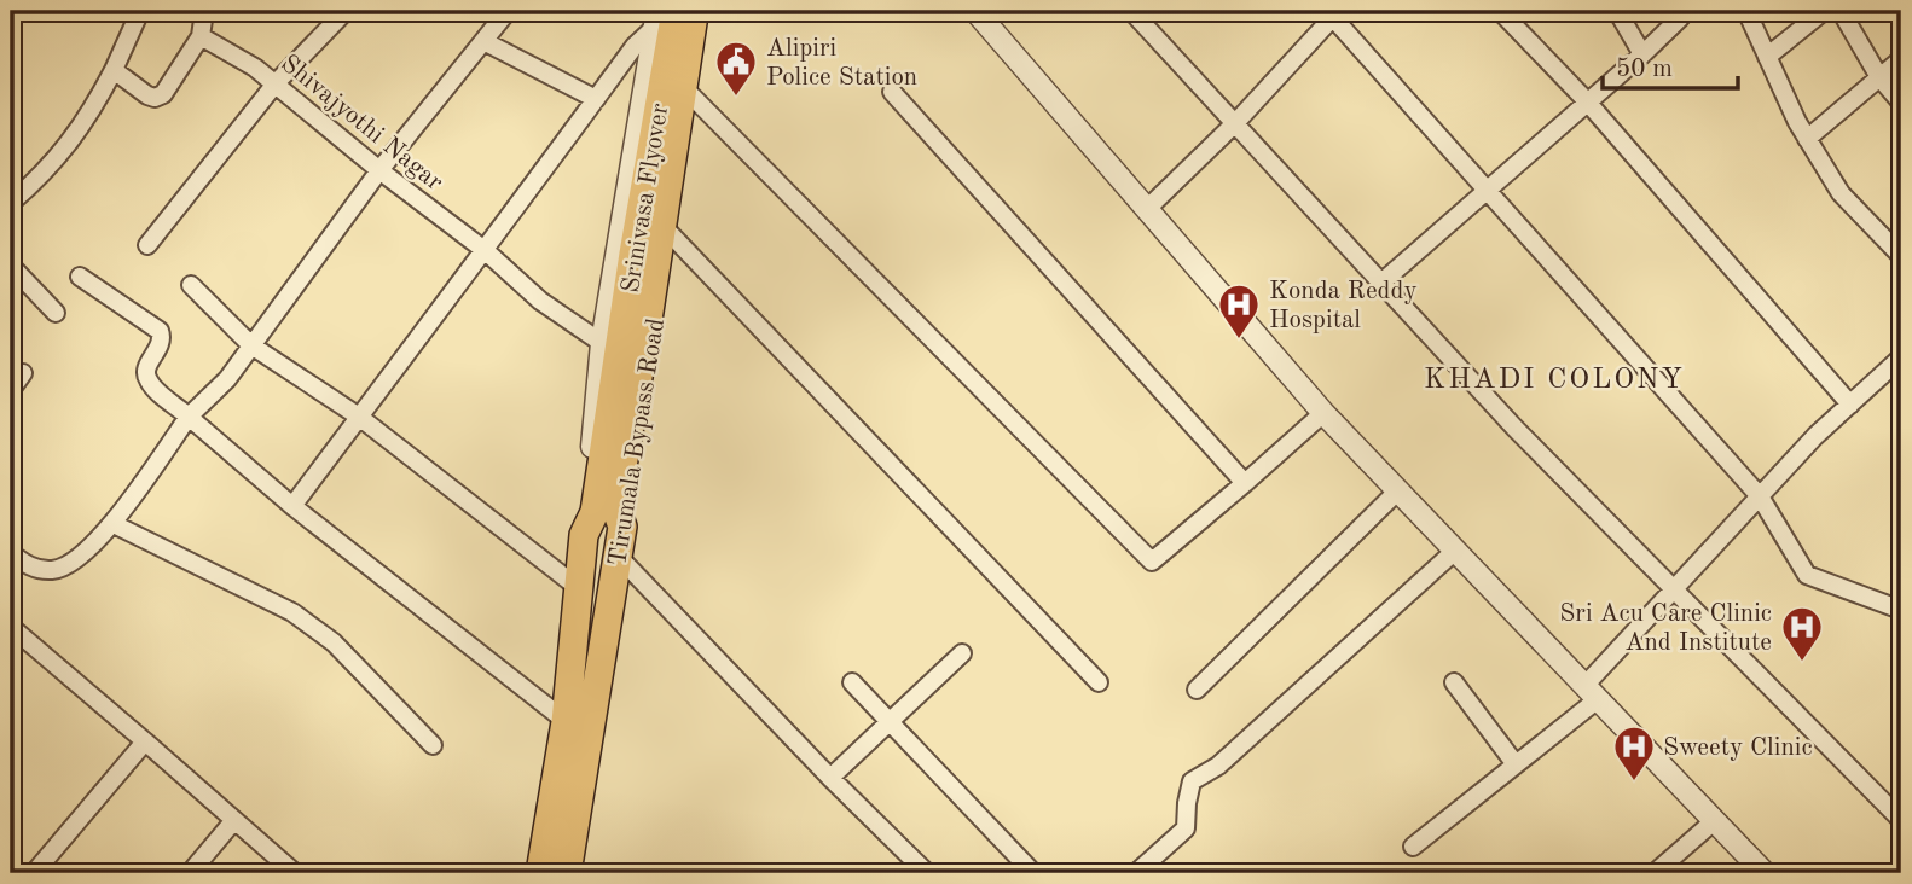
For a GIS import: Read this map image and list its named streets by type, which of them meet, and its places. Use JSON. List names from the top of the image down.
{
  "streets": {
    "main road": ["Srinivasa Flyover", "Tirumala Bypass Road"],
    "street": ["Shivajyothi Nagar"]
  },
  "crossings": [
    ["Shivajyothi Nagar", "Tirumala Bypass Road"],
    ["Srinivasa Flyover", "Tirumala Bypass Road"]
  ],
  "districts": ["KHADI COLONY"],
  "places": {
    "public building": ["Alipiri Police Station"],
    "hospital": ["Konda Reddy Hospital", "Sri Acu Care Clinic And Institute", "Sweety Clinic"]
  },
  "scale_bar": "50 m"
}
